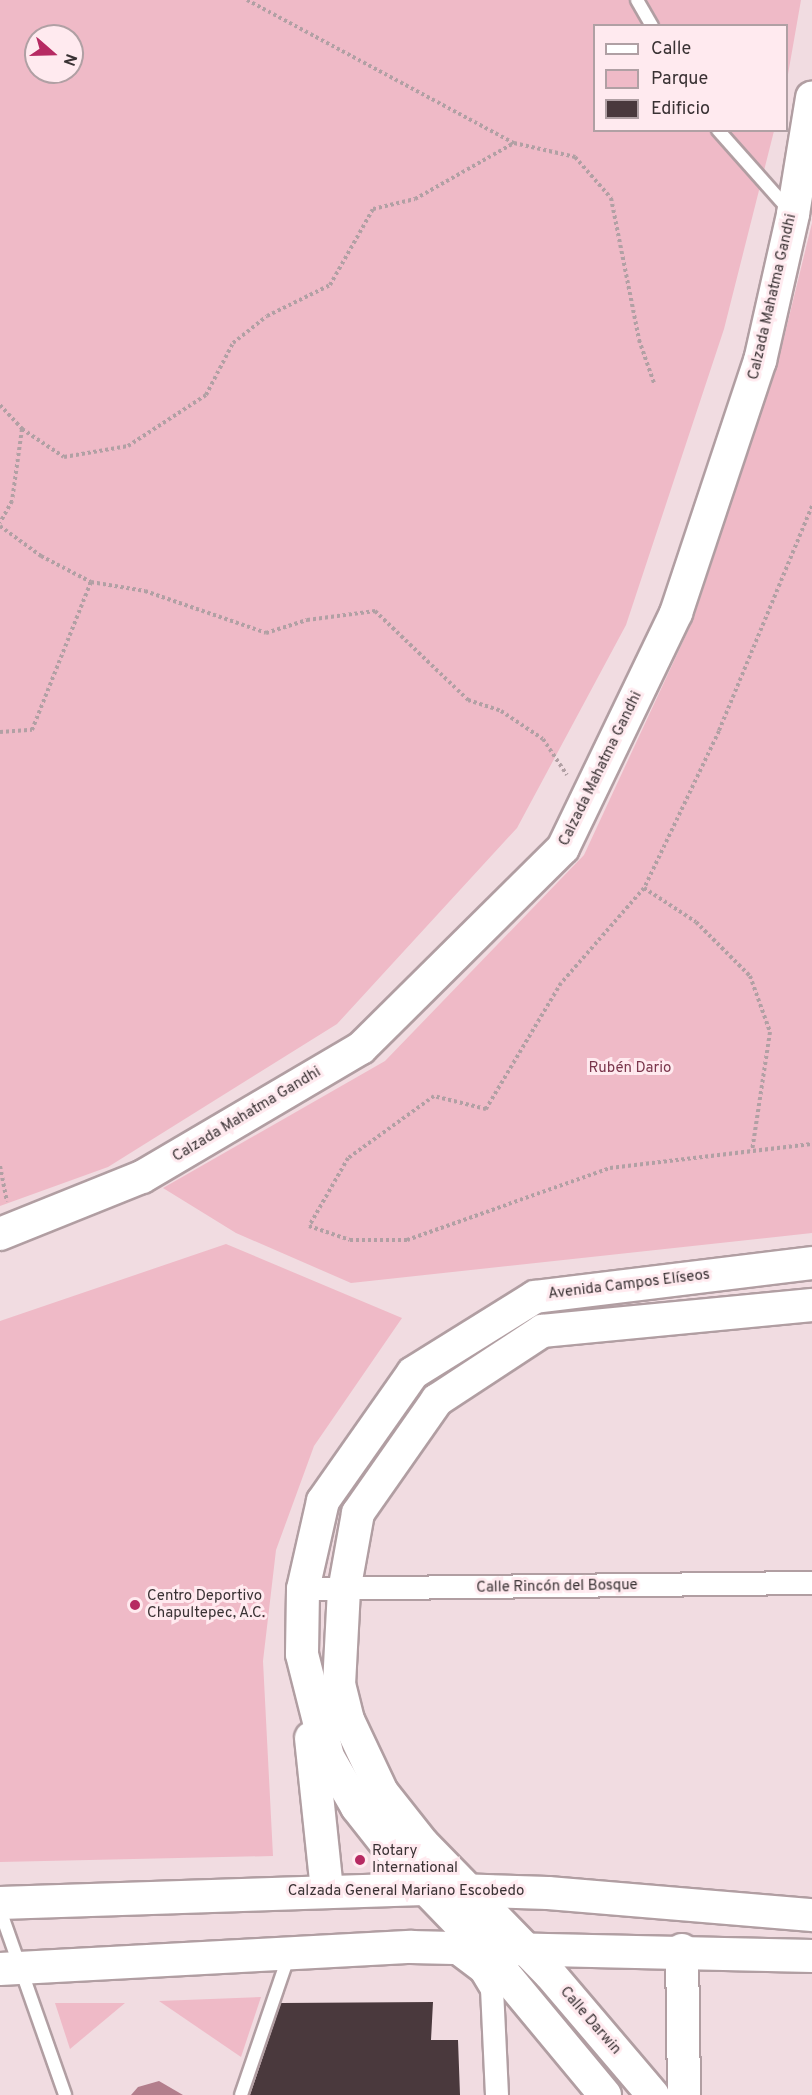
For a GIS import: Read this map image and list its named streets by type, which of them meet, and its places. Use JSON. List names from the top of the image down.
{
  "streets": {
    "street": [
      "Calzada Mahatma Gandhi",
      "Avenida Campos Elíseos",
      "Calle Rincón del Bosque",
      "Calzada General Mariano Escobedo",
      "Calle Darwin"
    ]
  },
  "crossings": [
    ["Avenida Campos Elíseos", "Calle Rincón del Bosque"],
    ["Avenida Campos Elíseos", "Calzada General Mariano Escobedo"]
  ],
  "parks": ["Rubén Dario"],
  "places": ["Centro Deportivo Chapultepec, A.C.", "Rotary International"],
  "legend": ["Calle", "Parque", "Edificio"],
  "north": "right"
}
